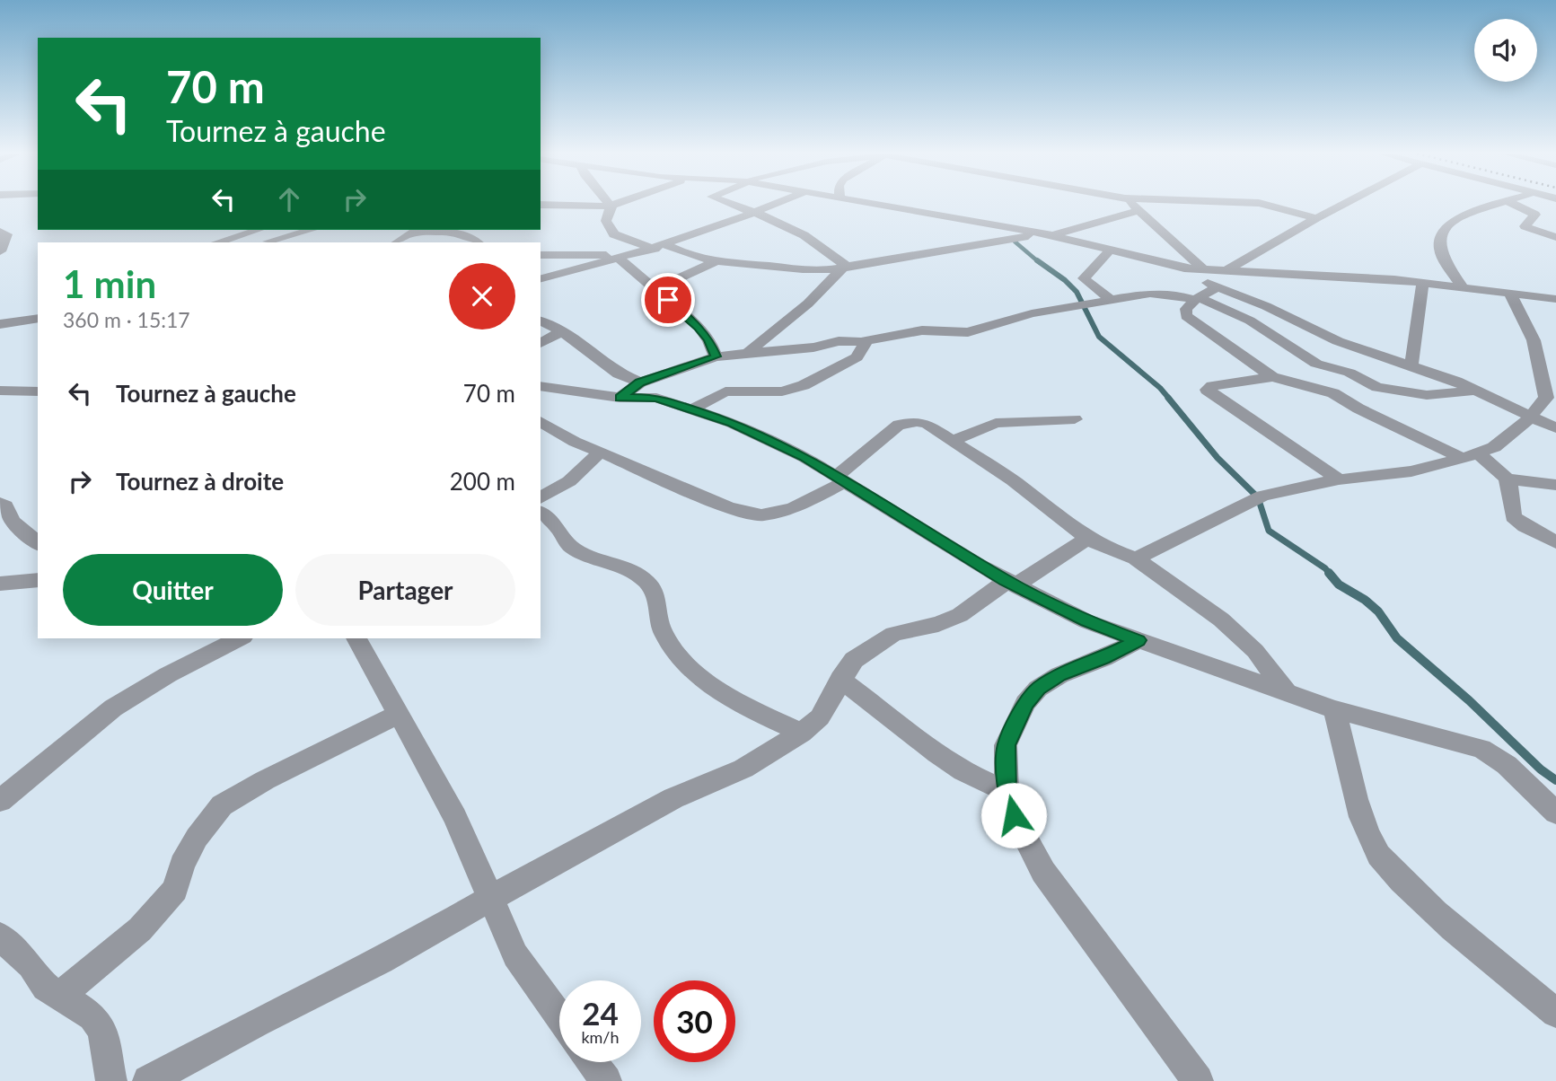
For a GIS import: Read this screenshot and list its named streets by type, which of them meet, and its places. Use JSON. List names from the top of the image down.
{
  "page": {
    "turn": ["70 m", "Tournez à gauche"],
    "heading": ["1 min", "360 m · 15:17"],
    "list": [
      {
        "name": "Tournez à gauche",
        "value": "70 m"
      },
      {
        "name": "Tournez à droite",
        "value": "200 m"
      }
    ],
    "buttons": ["Quitter", "Partager"],
    "speed": "24 km/h",
    "limit": "30"
  }
}
